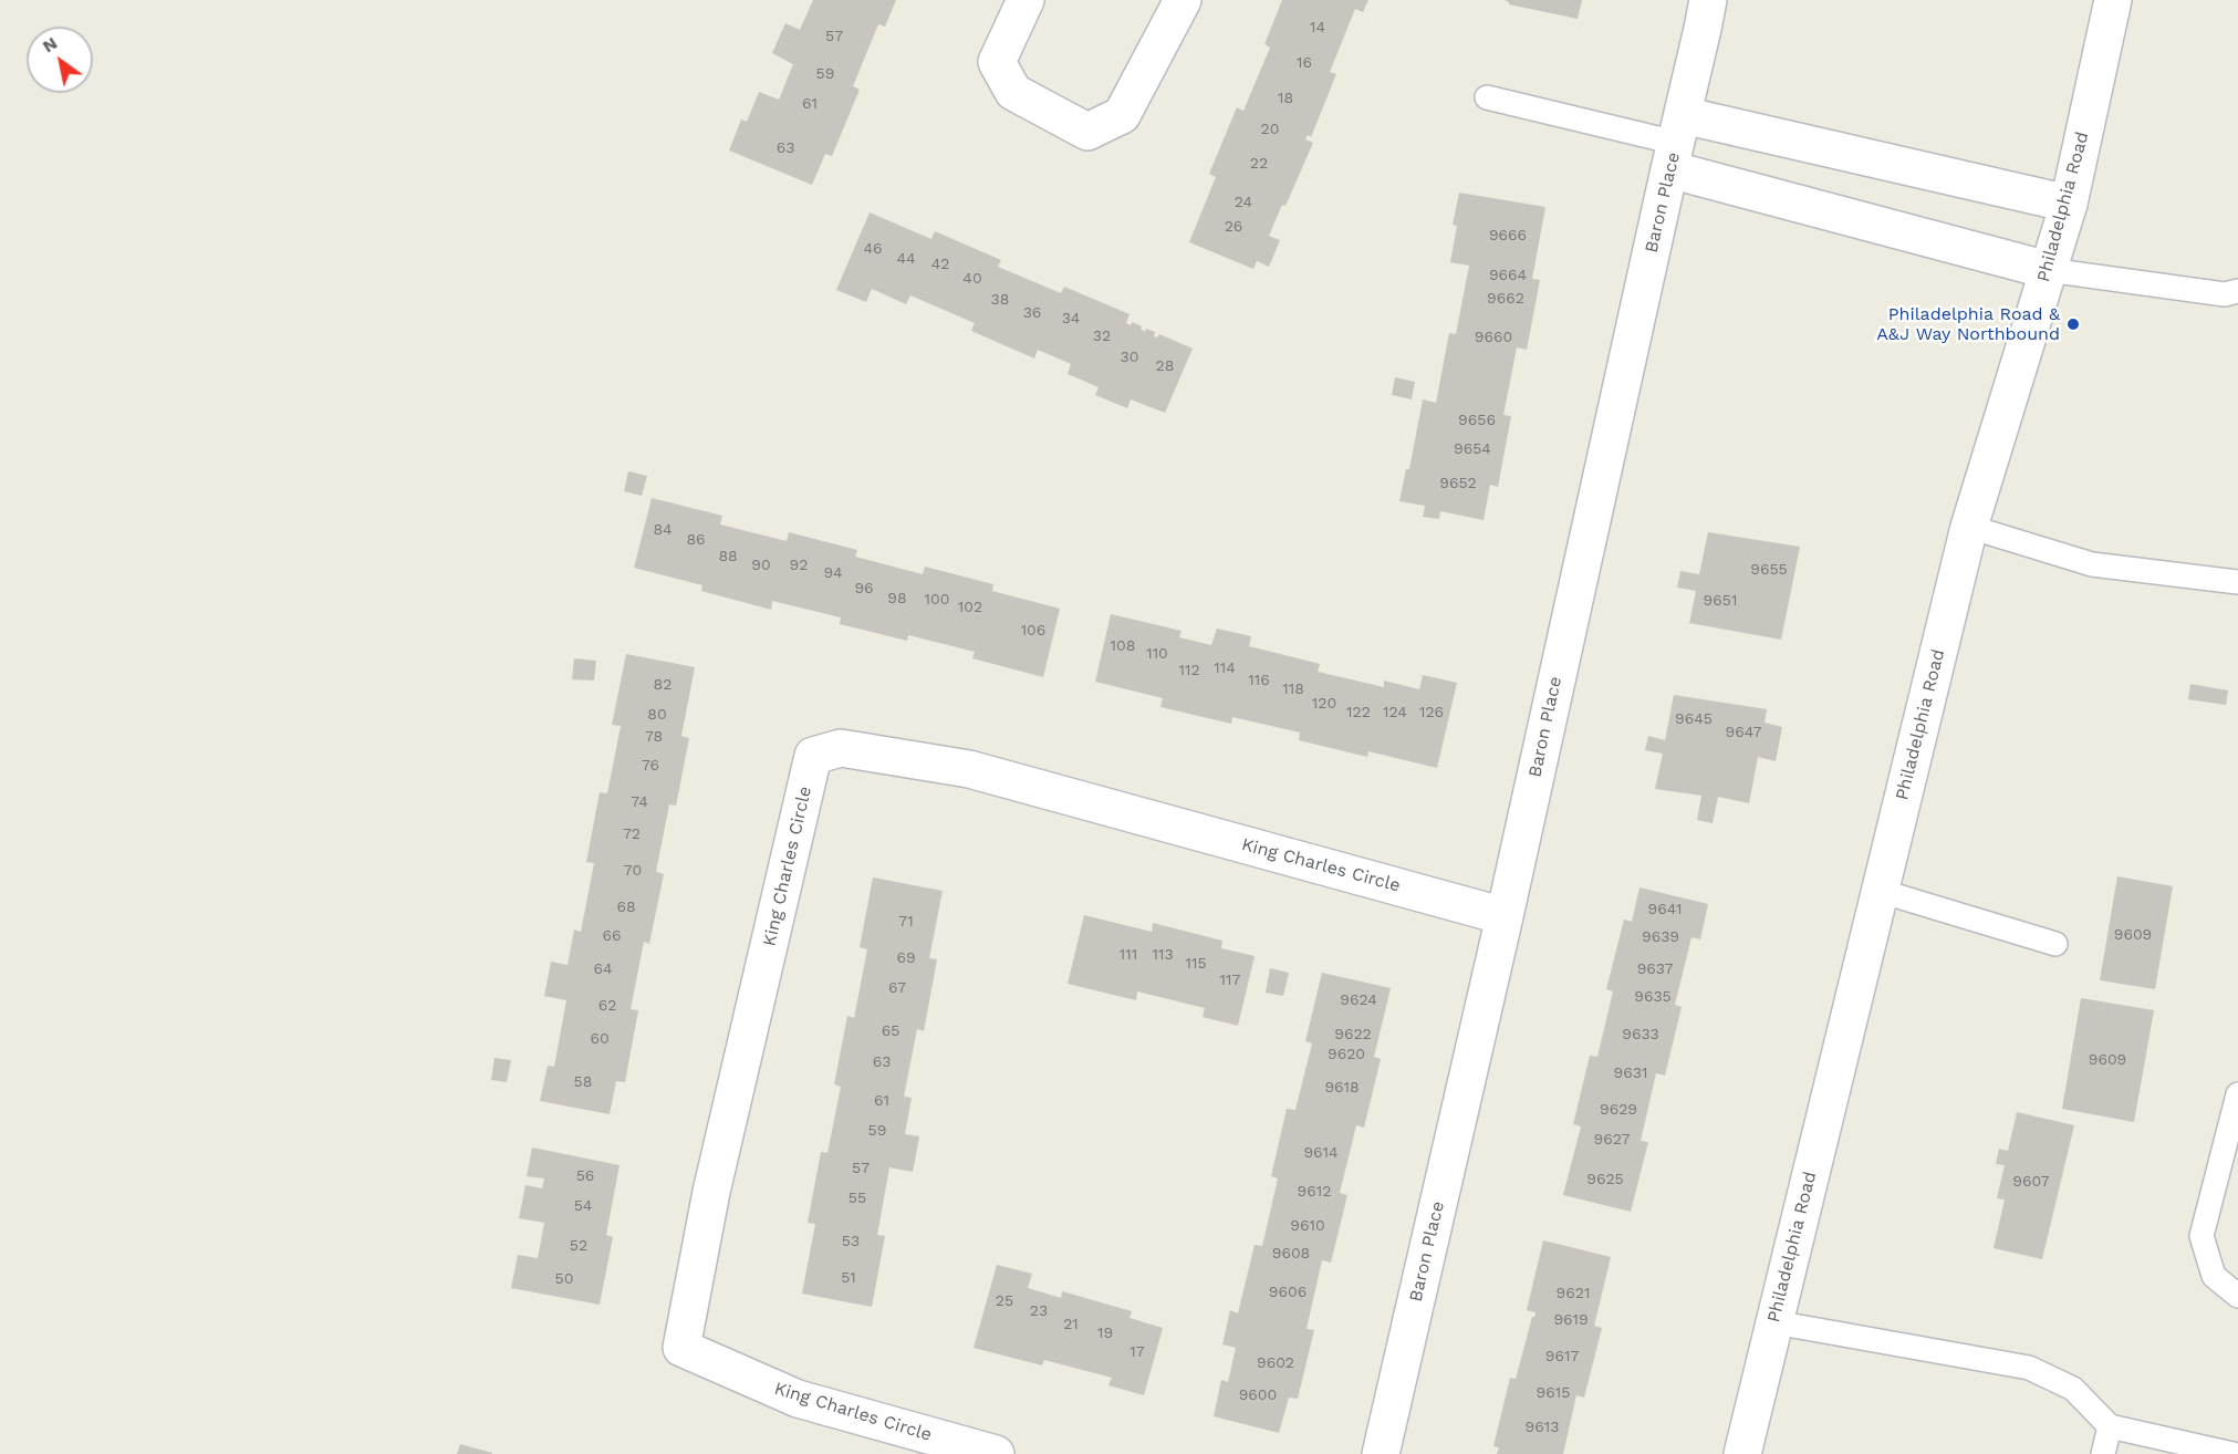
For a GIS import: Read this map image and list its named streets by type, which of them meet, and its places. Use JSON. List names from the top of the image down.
{
  "streets": {
    "street": ["Baron Place", "Philadelphia Road", "King Charles Circle"]
  },
  "crossings": [
    ["Baron Place", "King Charles Circle"]
  ],
  "places": ["Philadelphia Road & A&J Way Northbound"],
  "house_numbers": [
    "14",
    "57",
    "16",
    "59",
    "18",
    "61",
    "20",
    "63",
    "22",
    "24",
    "26",
    "9666",
    "46",
    "44",
    "42",
    "9664",
    "40",
    "9662",
    "38",
    "36",
    "34",
    "32",
    "9660",
    "30",
    "28",
    "9656",
    "9654",
    "9652",
    "84",
    "86",
    "88",
    "90",
    "92",
    "9655",
    "94",
    "96",
    "98",
    "100",
    "9651",
    "102",
    "106",
    "108",
    "110",
    "114",
    "112",
    "116",
    "82",
    "118",
    "120",
    "122",
    "124",
    "126",
    "80",
    "9645",
    "9647",
    "78",
    "76",
    "74",
    "72",
    "70",
    "68",
    "9641",
    "71",
    "9609",
    "66",
    "9639",
    "111",
    "113",
    "69",
    "115",
    "64",
    "9637",
    "117",
    "67",
    "9635",
    "9624",
    "62",
    "65",
    "9622",
    "9633",
    "60",
    "9620",
    "9609",
    "63",
    "9631",
    "58",
    "9618",
    "61",
    "9629",
    "59",
    "9627",
    "9614",
    "57",
    "56",
    "9625",
    "9607",
    "9612",
    "55",
    "54",
    "9610",
    "53",
    "52",
    "9608",
    "51",
    "50",
    "9606",
    "9621",
    "25",
    "23",
    "9619",
    "21",
    "19",
    "17",
    "9617",
    "9602",
    "9615",
    "9600",
    "9613"
  ],
  "north": "top left"
}
